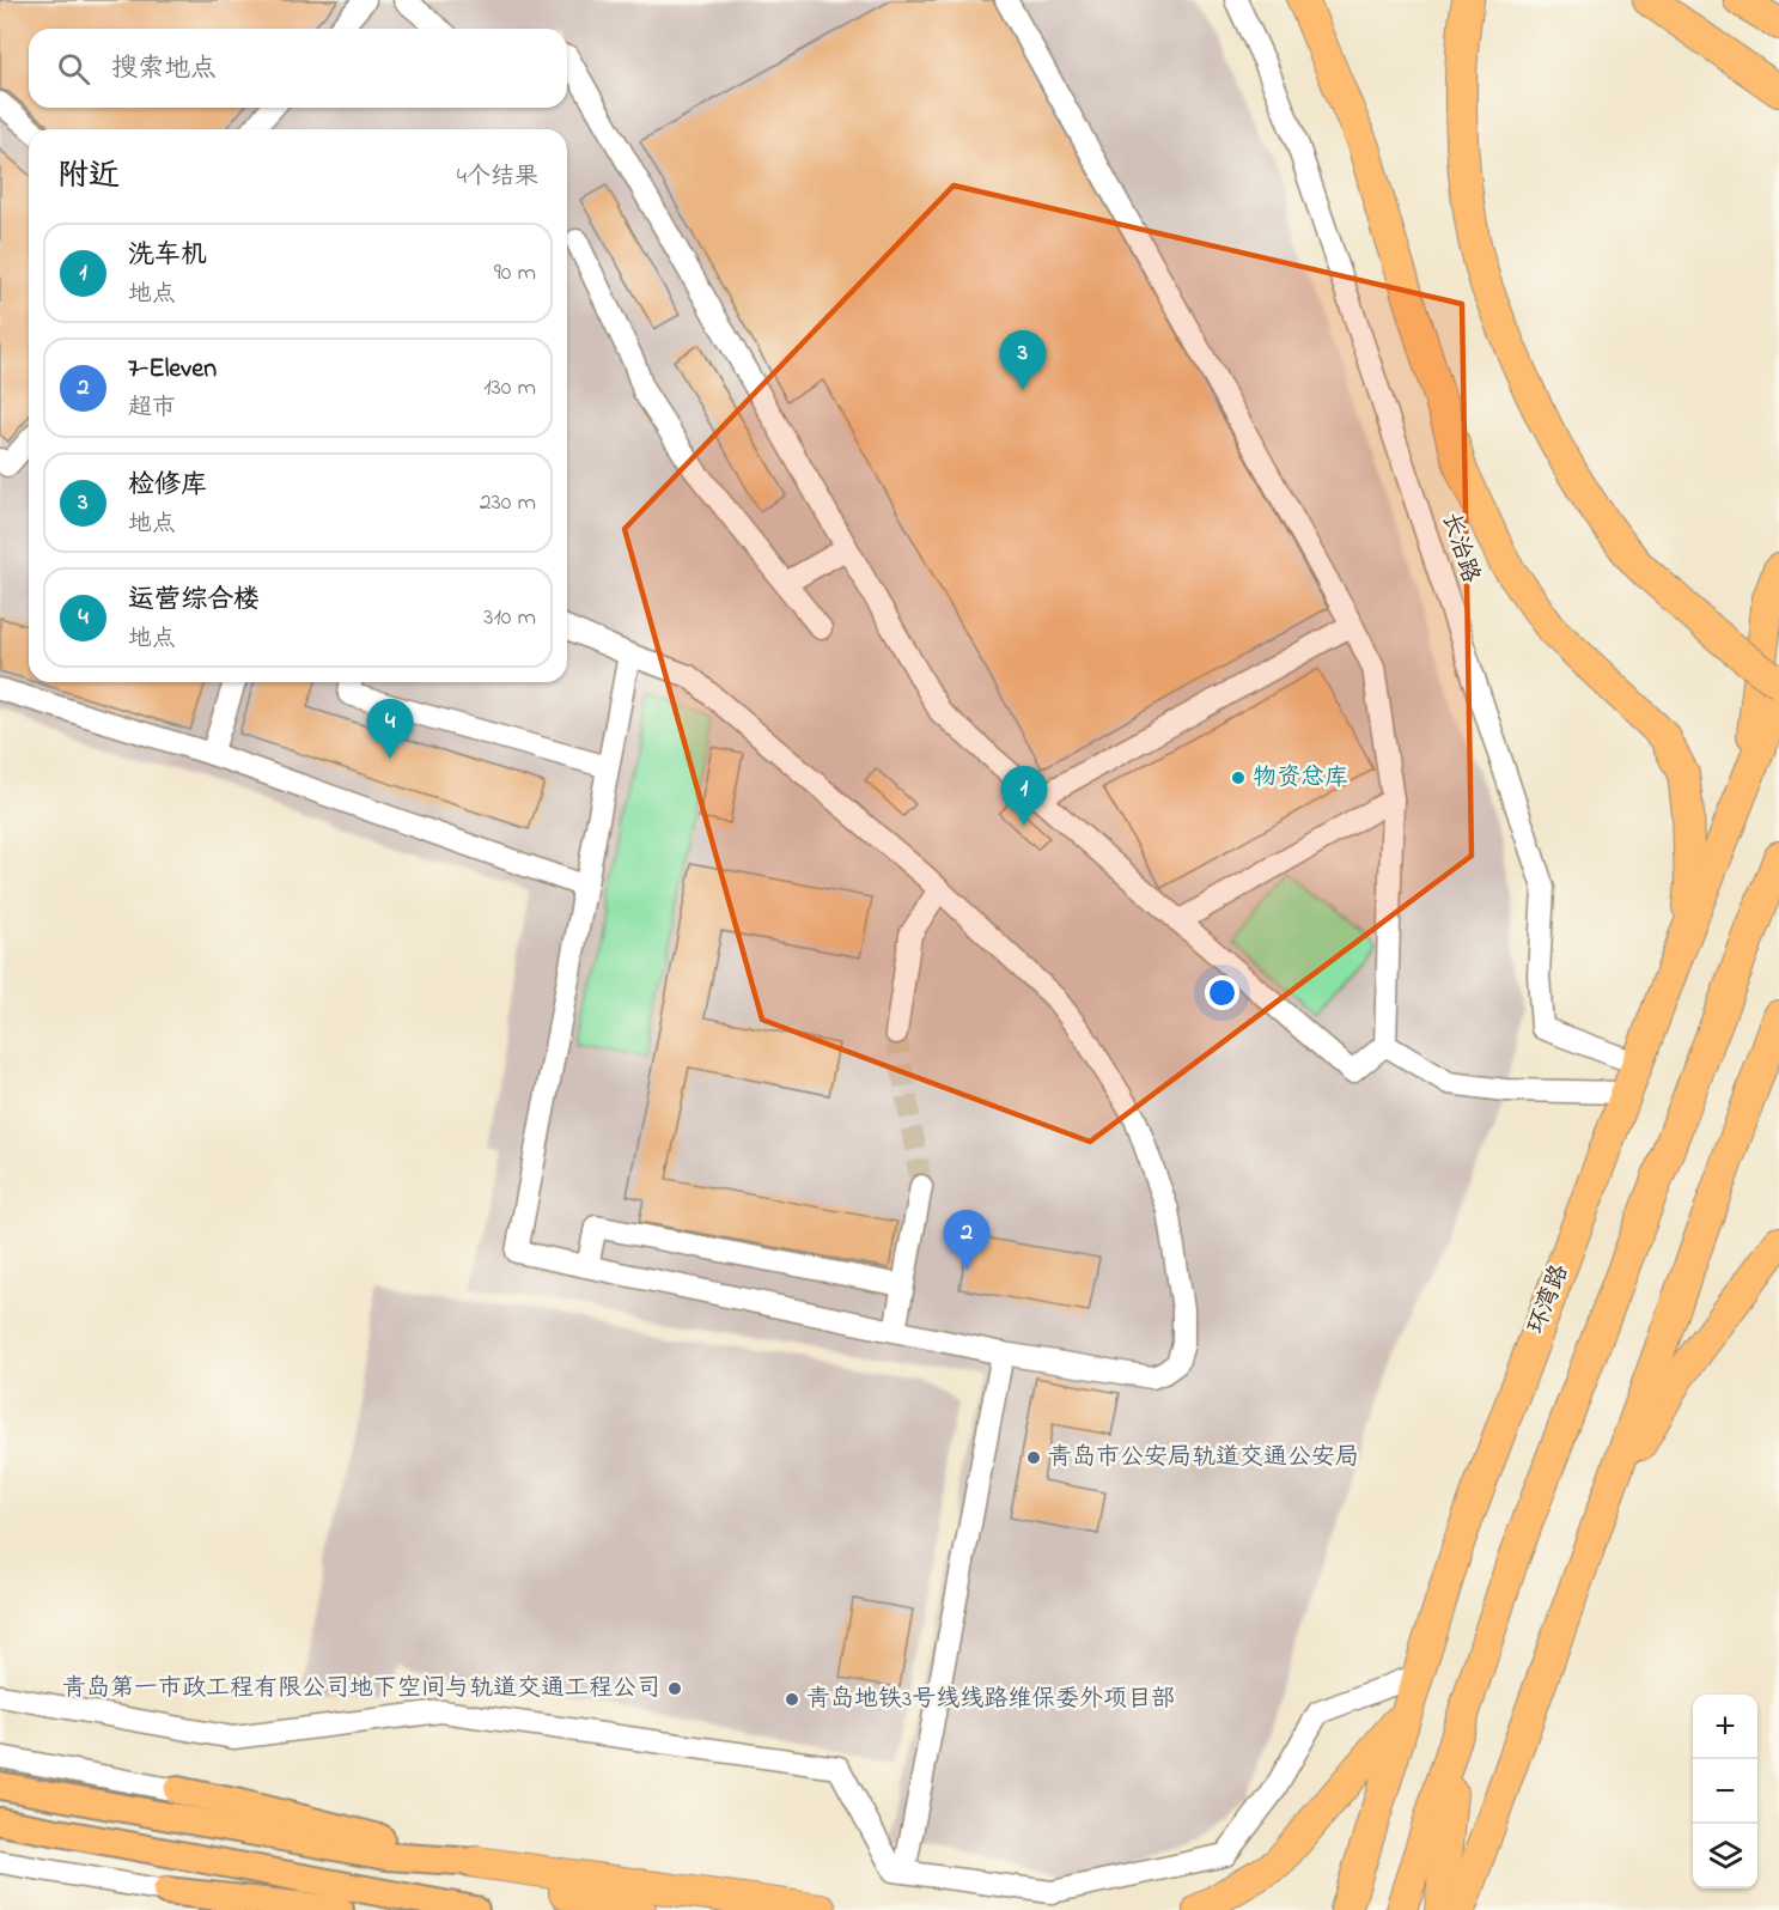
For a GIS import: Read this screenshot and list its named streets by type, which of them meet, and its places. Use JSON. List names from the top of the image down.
{
  "streets": {
    "highway": ["环湾路"],
    "street": ["长治路"]
  },
  "crossings": [
    ["长治路", "环湾路"]
  ],
  "places": [
    "物资总库",
    "青岛市公安局轨道交通公安局",
    "青岛第一市政工程有限公司地下空间与轨道交通工程公司",
    "青岛地铁3号线线路维保委外项目部"
  ],
  "page": {
    "search": "搜索地点",
    "heading": ["附近", "4个结果"],
    "list": [
      {
        "mark": "1",
        "name": "洗车机",
        "note": "地点",
        "value": "90 m"
      },
      {
        "mark": "2",
        "name": "7-Eleven",
        "note": "超市",
        "value": "130 m"
      },
      {
        "mark": "3",
        "name": "检修库",
        "note": "地点",
        "value": "230 m"
      },
      {
        "mark": "4",
        "name": "运营综合楼",
        "note": "地点",
        "value": "310 m"
      }
    ],
    "pins": [
      "3",
      "4",
      "1",
      "2"
    ],
    "map_buttons": ["+", "−"]
  }
}
